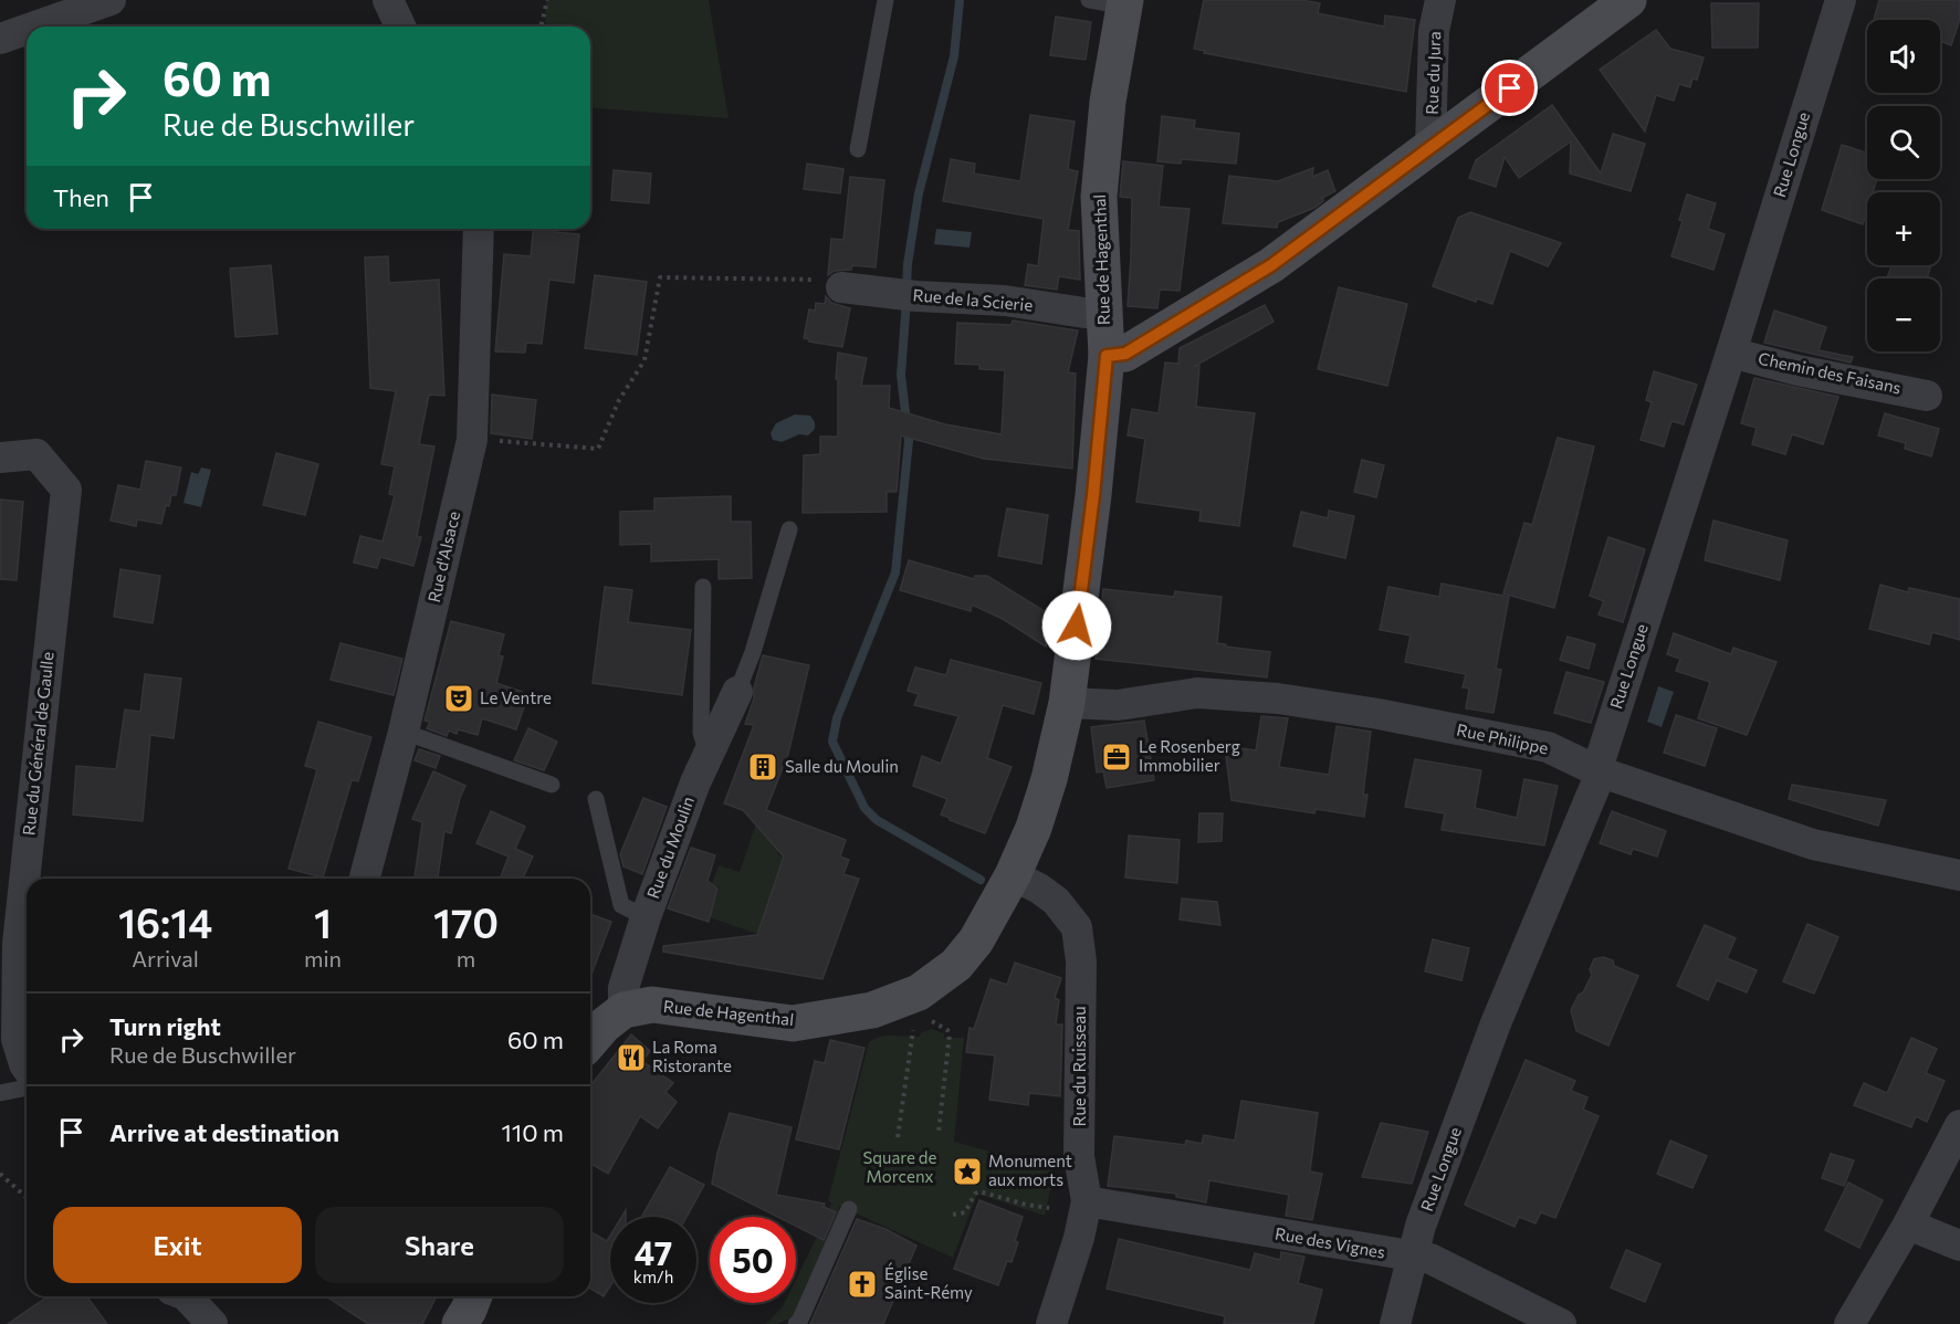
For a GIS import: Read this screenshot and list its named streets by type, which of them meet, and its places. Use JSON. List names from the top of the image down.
{
  "streets": {
    "main road": ["Rue de Hagenthal"],
    "street": [
      "Rue du Jura",
      "Rue Longue",
      "Rue de la Scierie",
      "Chemin des Faisans",
      "Rue d'Alsace",
      "Rue Philippe",
      "Rue du Général de Gaulle",
      "Rue du Moulin",
      "Rue du Ruisseau",
      "Rue des Vignes"
    ]
  },
  "crossings": [
    ["Rue Longue", "Chemin des Faisans"],
    ["Rue Longue", "Rue Philippe"],
    ["Rue Longue", "Rue des Vignes"],
    ["Rue de Hagenthal", "Rue de la Scierie"],
    ["Rue de Hagenthal", "Rue Philippe"],
    ["Rue de Hagenthal", "Rue du Moulin"],
    ["Rue de Hagenthal", "Rue du Ruisseau"],
    ["Rue du Ruisseau", "Rue des Vignes"]
  ],
  "parks": ["Square de Morcenx"],
  "places": {
    "theatre": ["Le Ventre"],
    "office": ["Le Rosenberg Immobilier"],
    "building": ["Salle du Moulin"],
    "restaurant": ["La Roma Ristorante"],
    "place": ["Monument aux morts"],
    "church": ["Église Saint-Rémy"]
  },
  "page": {
    "map_buttons": ["+", "−"],
    "turn": ["60 m", "Rue de Buschwiller"],
    "then": "Then",
    "eta": [
      "16:14",
      "Arrival",
      "1",
      "min",
      "170",
      "m"
    ],
    "list": [
      {
        "name": "Turn right",
        "note": "Rue de Buschwiller",
        "value": "60 m"
      },
      {
        "name": "Arrive at destination",
        "value": "110 m"
      }
    ],
    "buttons": ["Exit", "Share"],
    "speed": "47 km/h",
    "limit": "50"
  }
}
